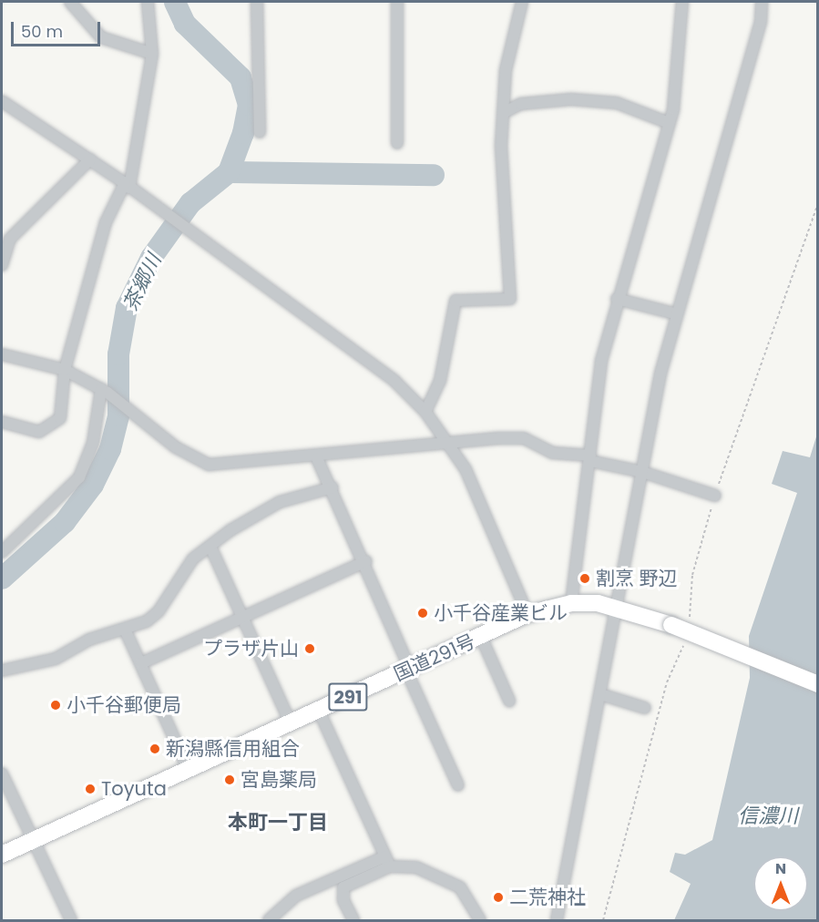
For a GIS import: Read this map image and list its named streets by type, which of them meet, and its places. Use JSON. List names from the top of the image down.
{
  "streets": {
    "highway": ["国道291号", "291"]
  },
  "districts": ["本町一丁目"],
  "water": ["茶郷川", "信濃川"],
  "places": [
    "割烹 野辺",
    "小千谷産業ビル",
    "プラザ片山",
    "小千谷郵便局",
    "新潟縣信用組合",
    "宮島薬局",
    "Toyuta",
    "二荒神社"
  ],
  "scale_bar": "50 m",
  "north": "top"
}
